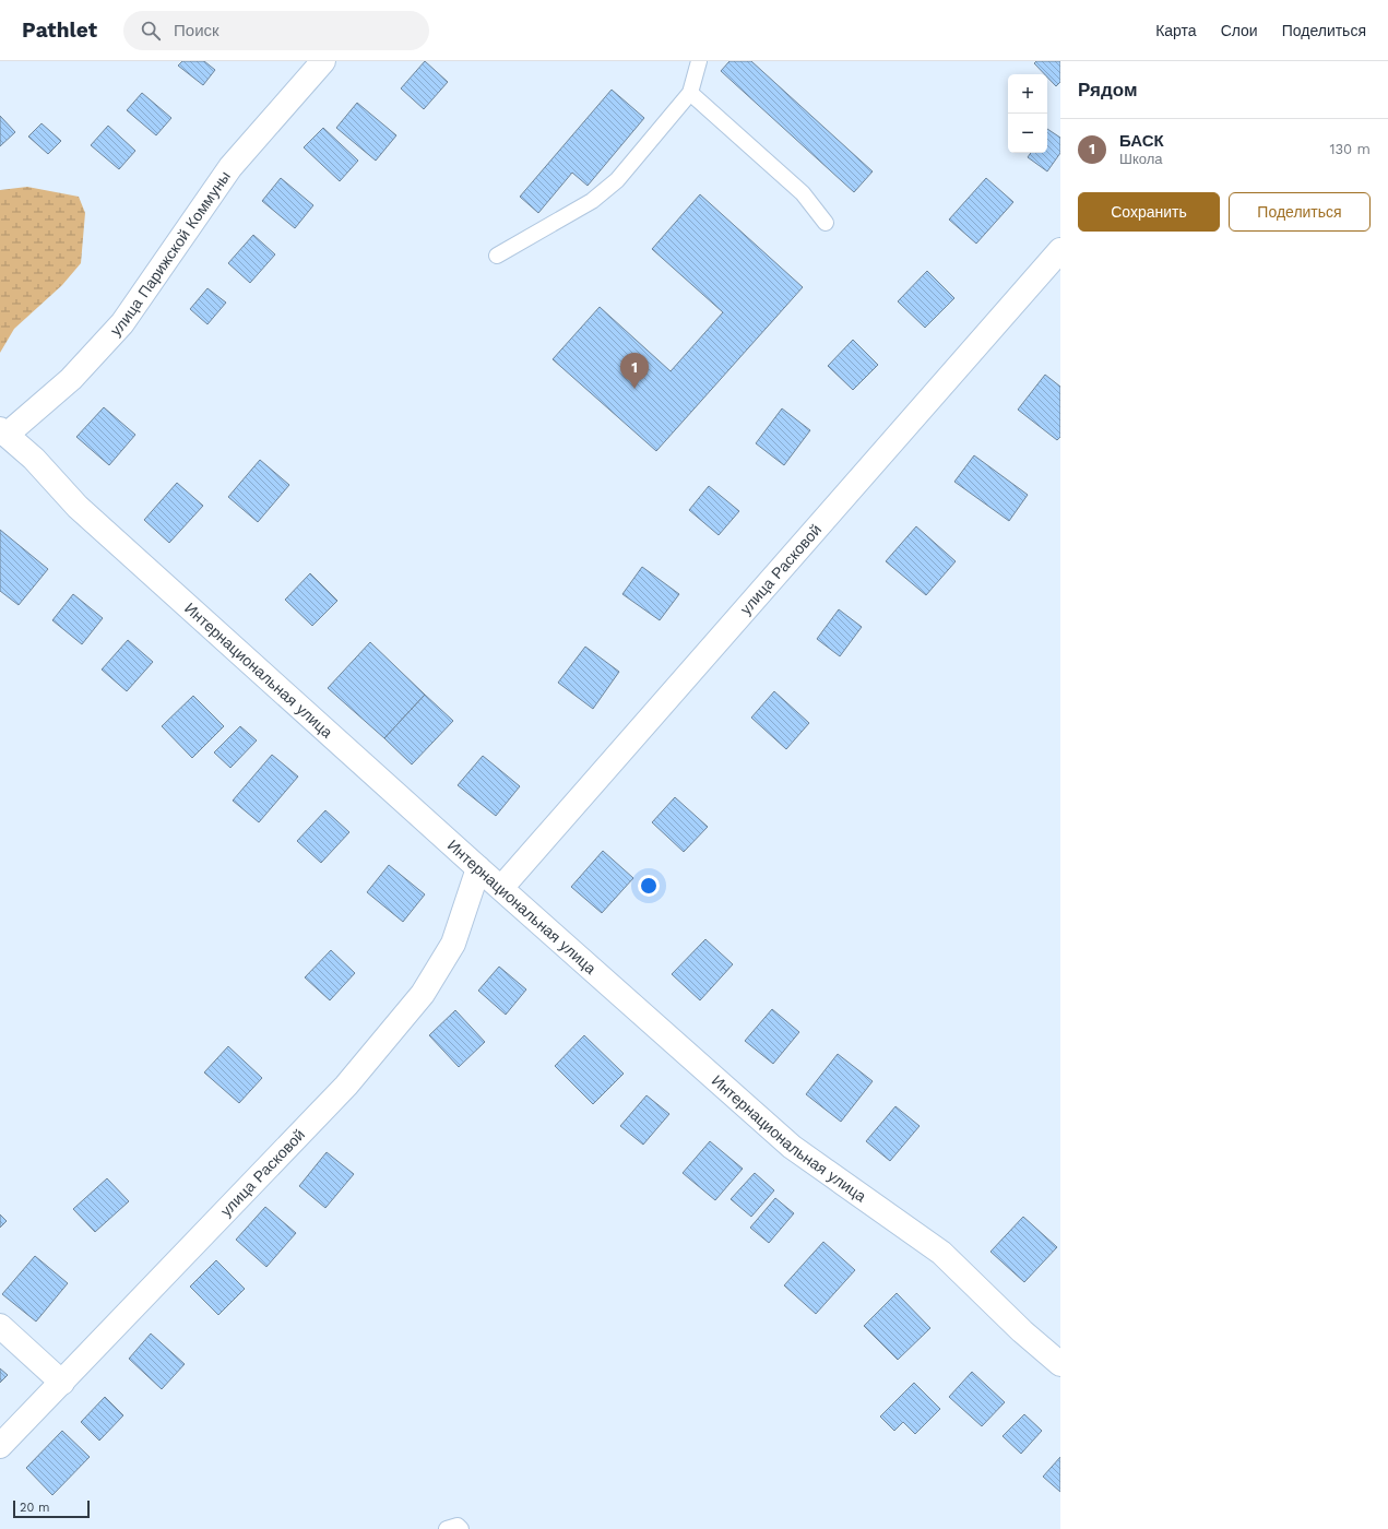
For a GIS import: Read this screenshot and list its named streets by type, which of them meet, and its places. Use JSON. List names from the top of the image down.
{
  "streets": {
    "street": ["улица Парижской Коммуны", "улица Расковой", "Интернациональная улица"]
  },
  "crossings": [
    ["улица Парижской Коммуны", "Интернациональная улица"],
    ["улица Расковой", "Интернациональная улица"]
  ],
  "scale_bar": "20 m",
  "page": {
    "header": "Pathlet",
    "search": "Поиск",
    "nav": ["Карта", "Слои", "Поделиться"],
    "heading": "Рядом",
    "map_buttons": ["+", "−"],
    "list": [
      {
        "mark": "1",
        "name": "БАСК",
        "note": "Школа",
        "value": "130 m"
      }
    ],
    "buttons": ["Сохранить", "Поделиться"],
    "pins": "1",
    "scale": "20 m"
  }
}
